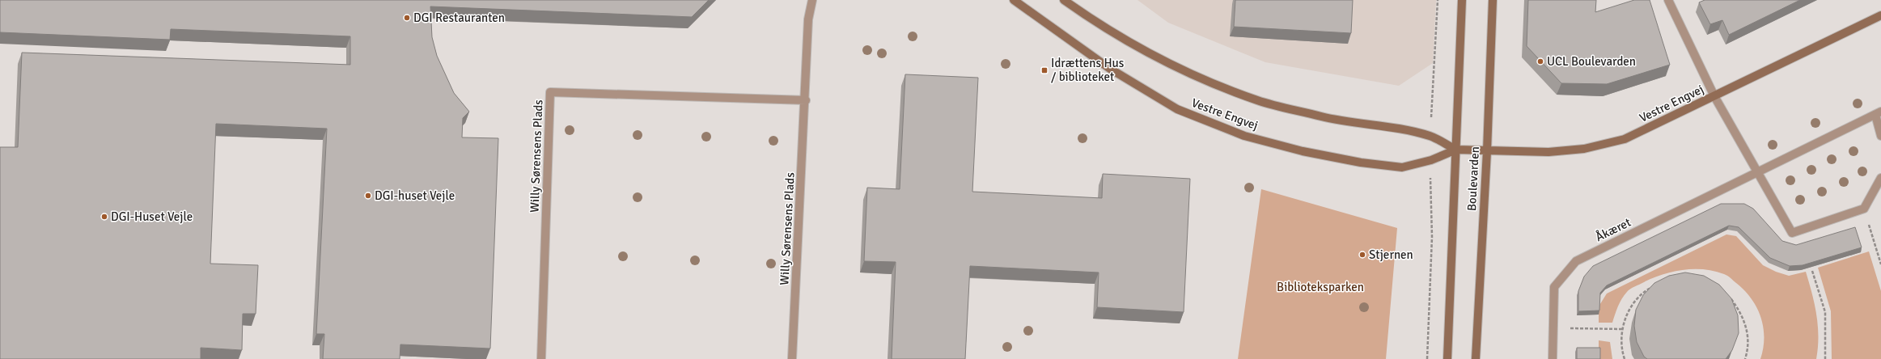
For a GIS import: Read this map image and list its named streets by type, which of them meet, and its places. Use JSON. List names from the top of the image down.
{
  "streets": {
    "street": [
      "Vestre Engvej",
      "Willy Sørensens Plads",
      "Boulevarden",
      "Åkæret"
    ]
  },
  "crossings": [
    ["Vestre Engvej", "Boulevarden"]
  ],
  "parks": ["Biblioteksparken"],
  "places": {
    "other": [
      "DGI Restauranten",
      "UCL Boulevarden",
      "DGI-huset Vejle",
      "DGI-Huset Vejle",
      "Stjernen"
    ],
    "transit": ["Idrættens Hus / biblioteket"]
  }
}
